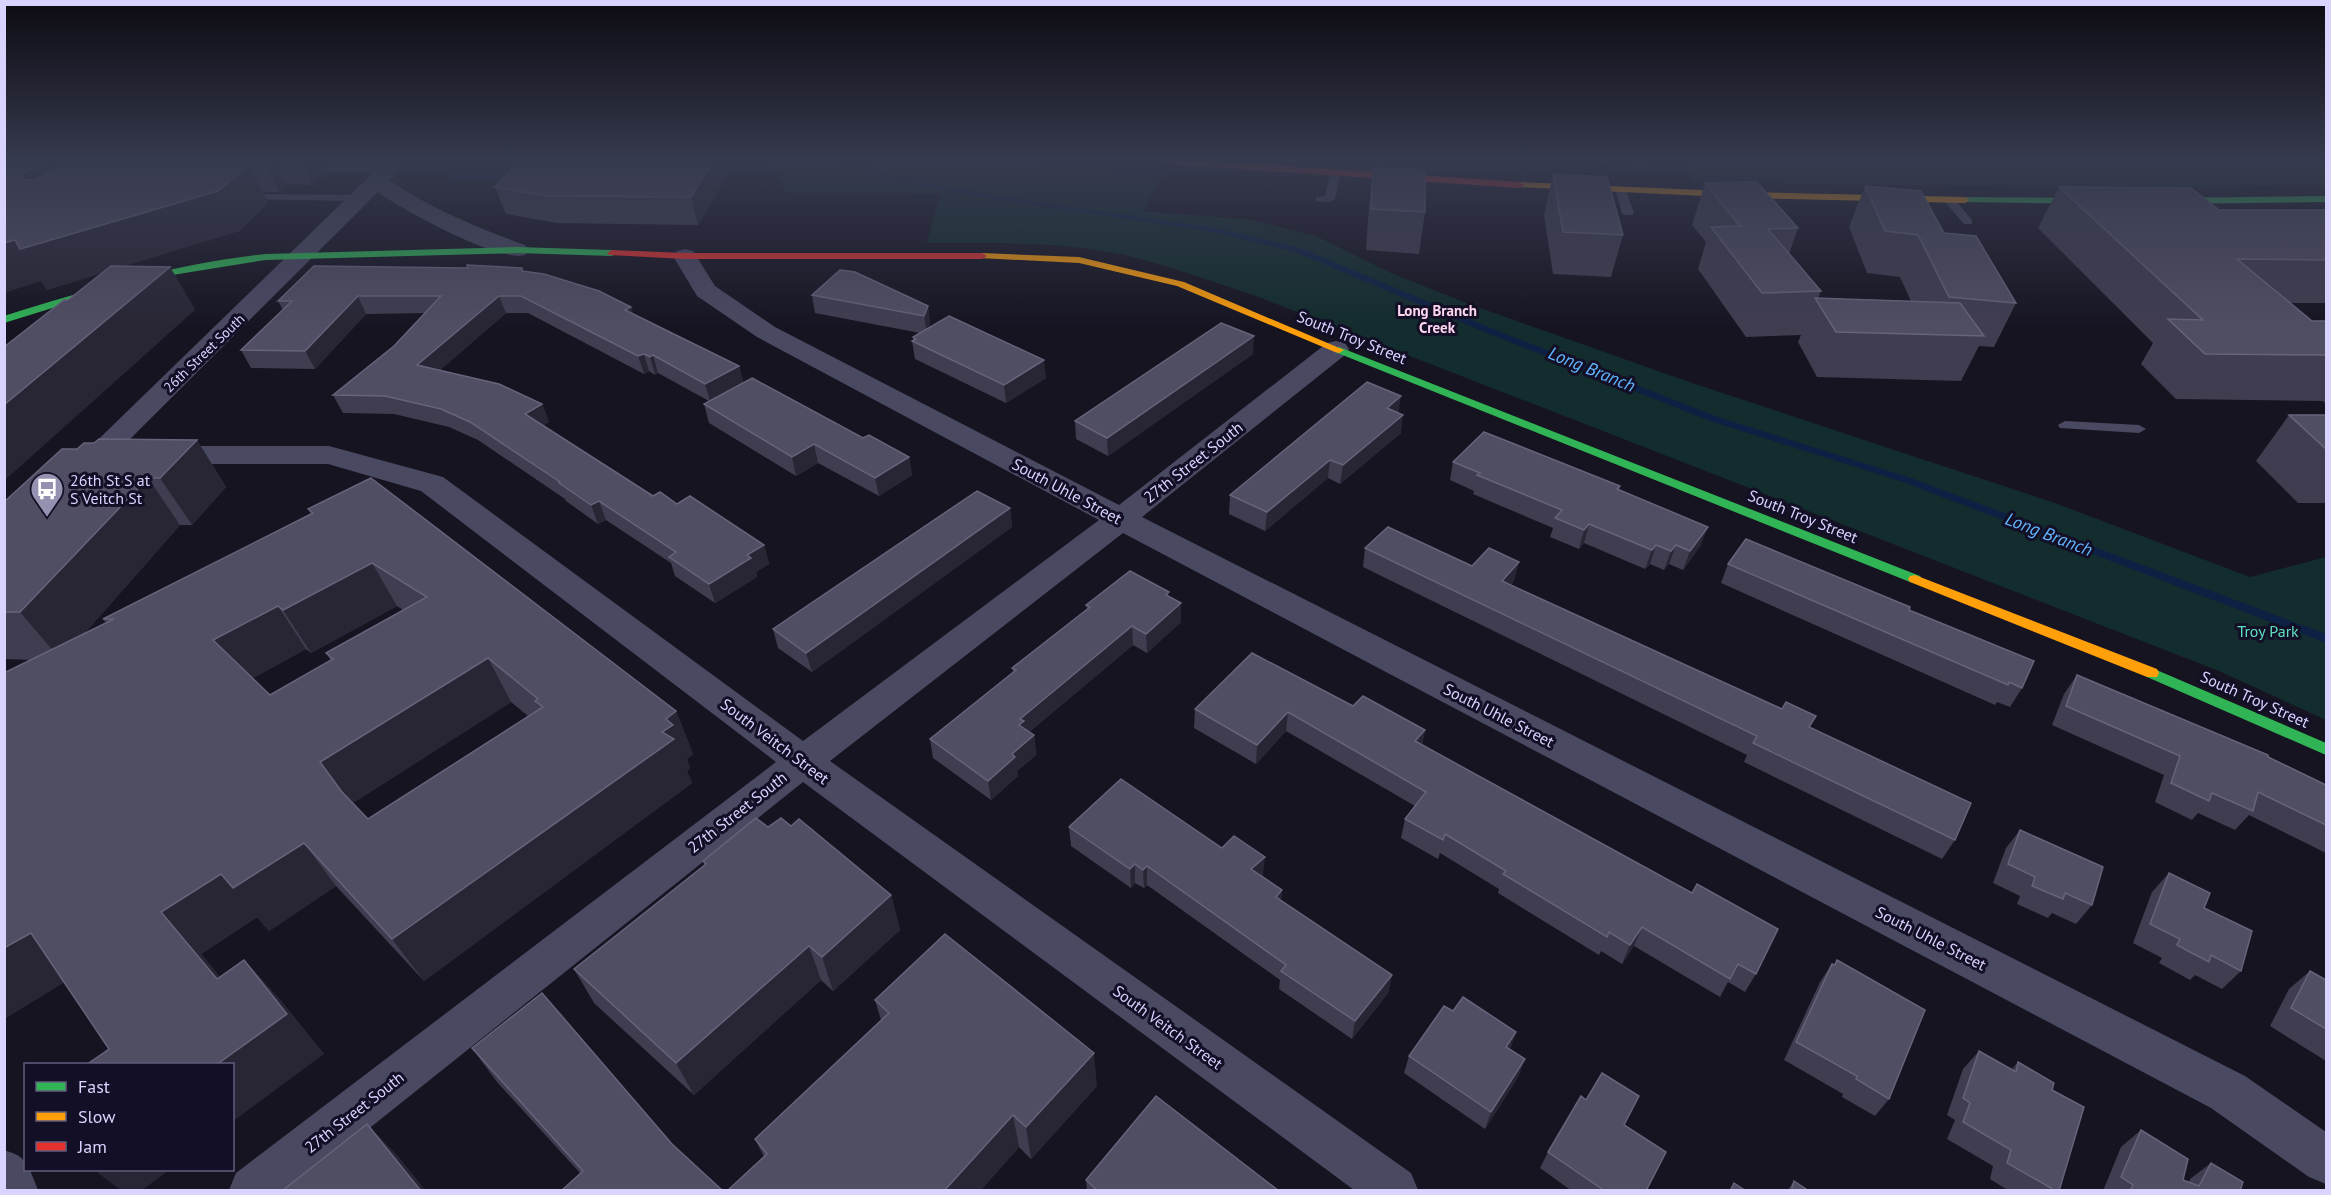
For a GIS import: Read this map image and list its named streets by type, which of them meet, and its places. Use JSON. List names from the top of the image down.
{
  "streets": {
    "street": [
      "South Troy Street",
      "26th Street South",
      "27th Street South",
      "South Uhle Street",
      "South Veitch Street"
    ]
  },
  "crossings": [
    ["South Troy Street", "26th Street South"],
    ["South Troy Street", "27th Street South"],
    ["South Troy Street", "South Uhle Street"],
    ["26th Street South", "South Veitch Street"],
    ["27th Street South", "South Uhle Street"],
    ["27th Street South", "South Veitch Street"]
  ],
  "districts": ["Long Branch Creek"],
  "water": ["Long Branch"],
  "parks": ["Troy Park"],
  "places": {
    "bus stop": ["26th St S at S Veitch St"]
  },
  "legend": ["Fast", "Slow", "Jam"]
}
